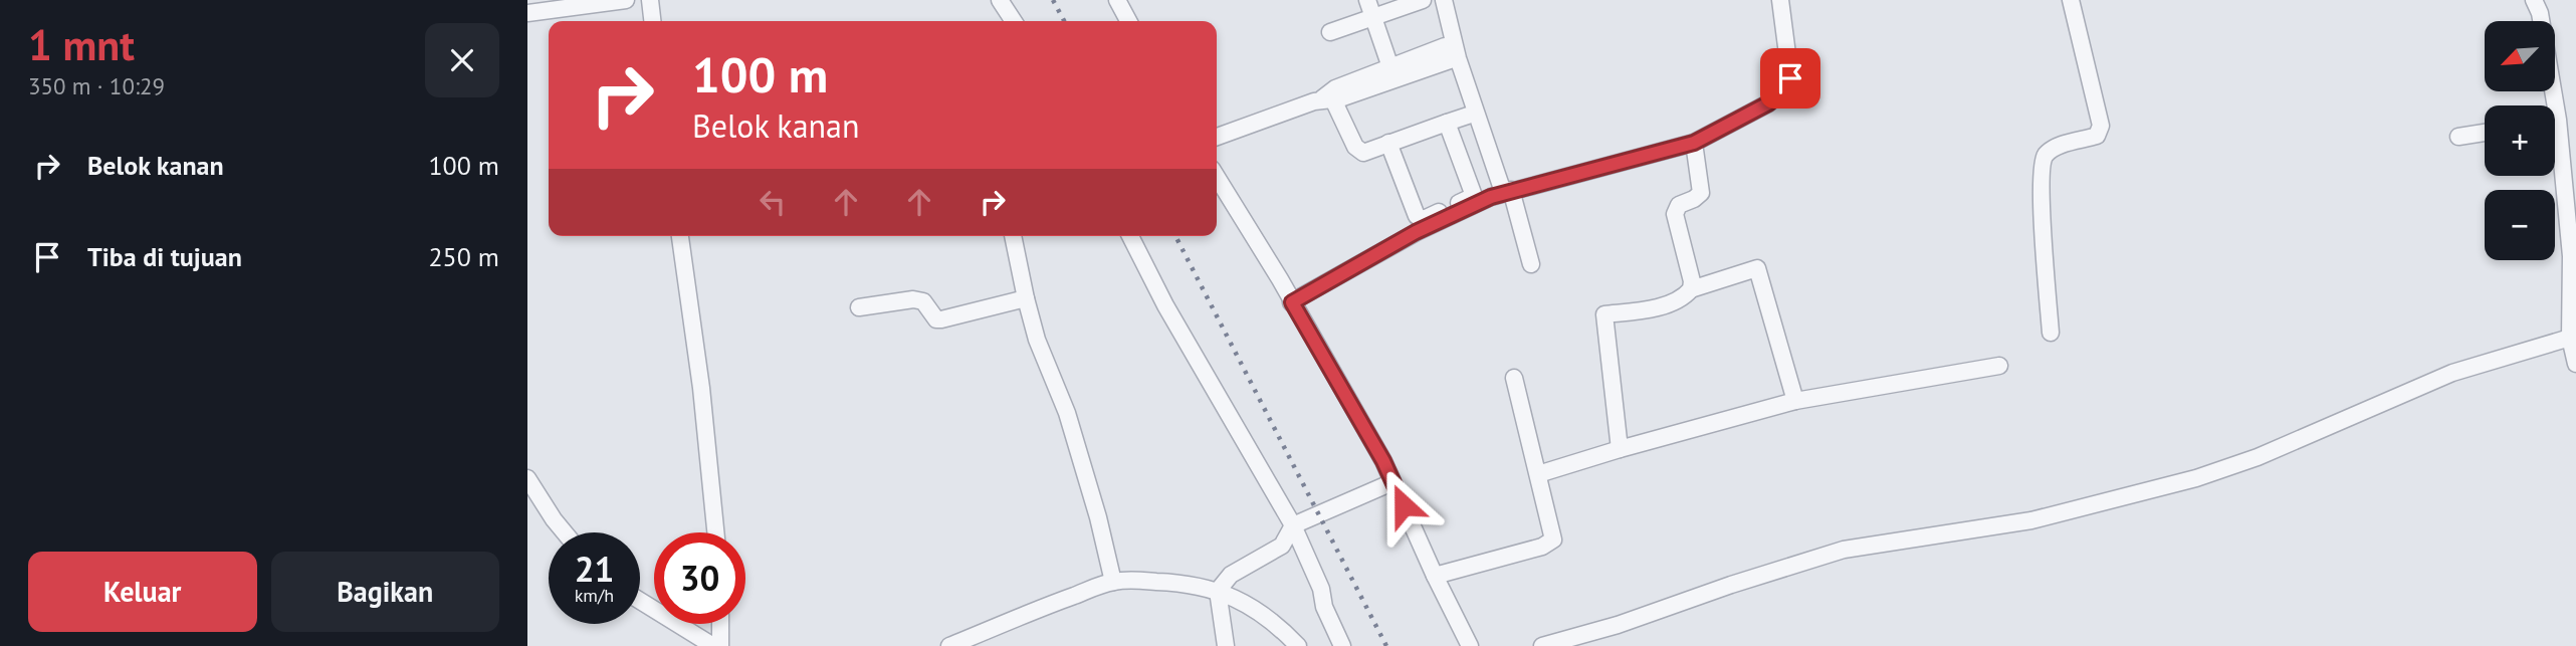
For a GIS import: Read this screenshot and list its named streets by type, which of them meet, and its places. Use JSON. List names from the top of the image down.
{
  "north": "bottom left",
  "page": {
    "heading": ["1 mnt", "350 m · 10:29"],
    "map_buttons": ["+", "−"],
    "turn": ["100 m", "Belok kanan"],
    "list": [
      {
        "name": "Belok kanan",
        "value": "100 m"
      },
      {
        "name": "Tiba di tujuan",
        "value": "250 m"
      }
    ],
    "speed": "21 km/h",
    "limit": "30",
    "buttons": ["Keluar", "Bagikan"]
  }
}
